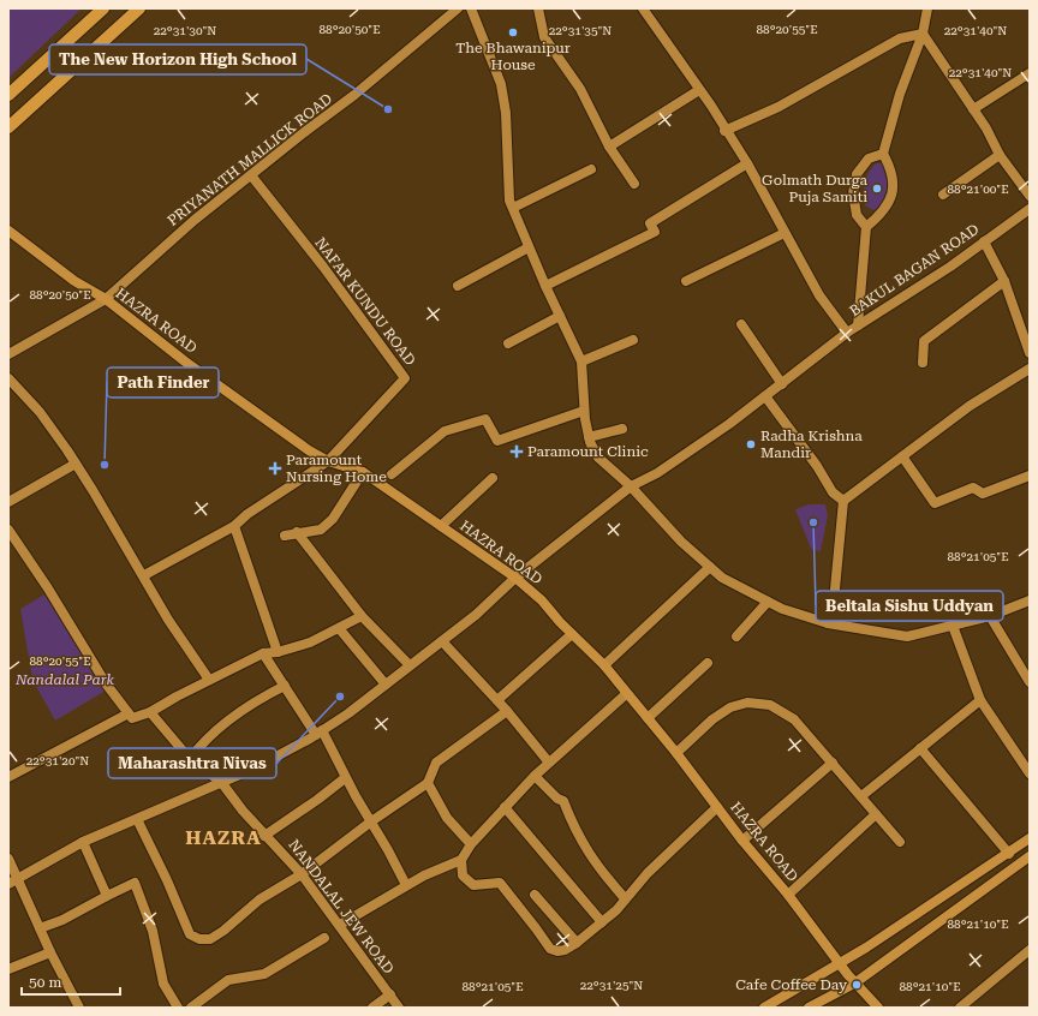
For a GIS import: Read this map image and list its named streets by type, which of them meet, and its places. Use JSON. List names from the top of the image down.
{
  "streets": {
    "main road": ["HAZRA ROAD"],
    "street": [
      "PRIYANATH MALLICK ROAD",
      "BAKUL BAGAN ROAD",
      "NAFAR KUNDU ROAD",
      "NANDALAL JEW ROAD"
    ]
  },
  "crossings": [
    ["PRIYANATH MALLICK ROAD", "NAFAR KUNDU ROAD"],
    ["PRIYANATH MALLICK ROAD", "HAZRA ROAD"],
    ["NAFAR KUNDU ROAD", "HAZRA ROAD"]
  ],
  "districts": ["HAZRA"],
  "parks": ["Nandalal Park"],
  "places": {
    "other": [
      "The Bhawanipur House",
      "The New Horizon High School",
      "Golmath Durga Puja Samiti",
      "Radha Krishna Mandir",
      "Path Finder",
      "Beltala Sishu Uddyan",
      "Maharashtra Nivas",
      "Cafe Coffee Day"
    ],
    "health": ["Paramount Clinic", "Paramount Nursing Home"]
  },
  "scale_bar": "50 m",
  "coordinates": [
    "88°20'50\"E",
    "88°20'55\"E",
    "22°31'30\"N",
    "22°31'35\"N",
    "22°31'40\"N",
    "88°21'00\"E",
    "88°21'05\"E",
    "22°31'20\"N",
    "88°21'10\"E",
    "22°31'25\"N"
  ]
}
